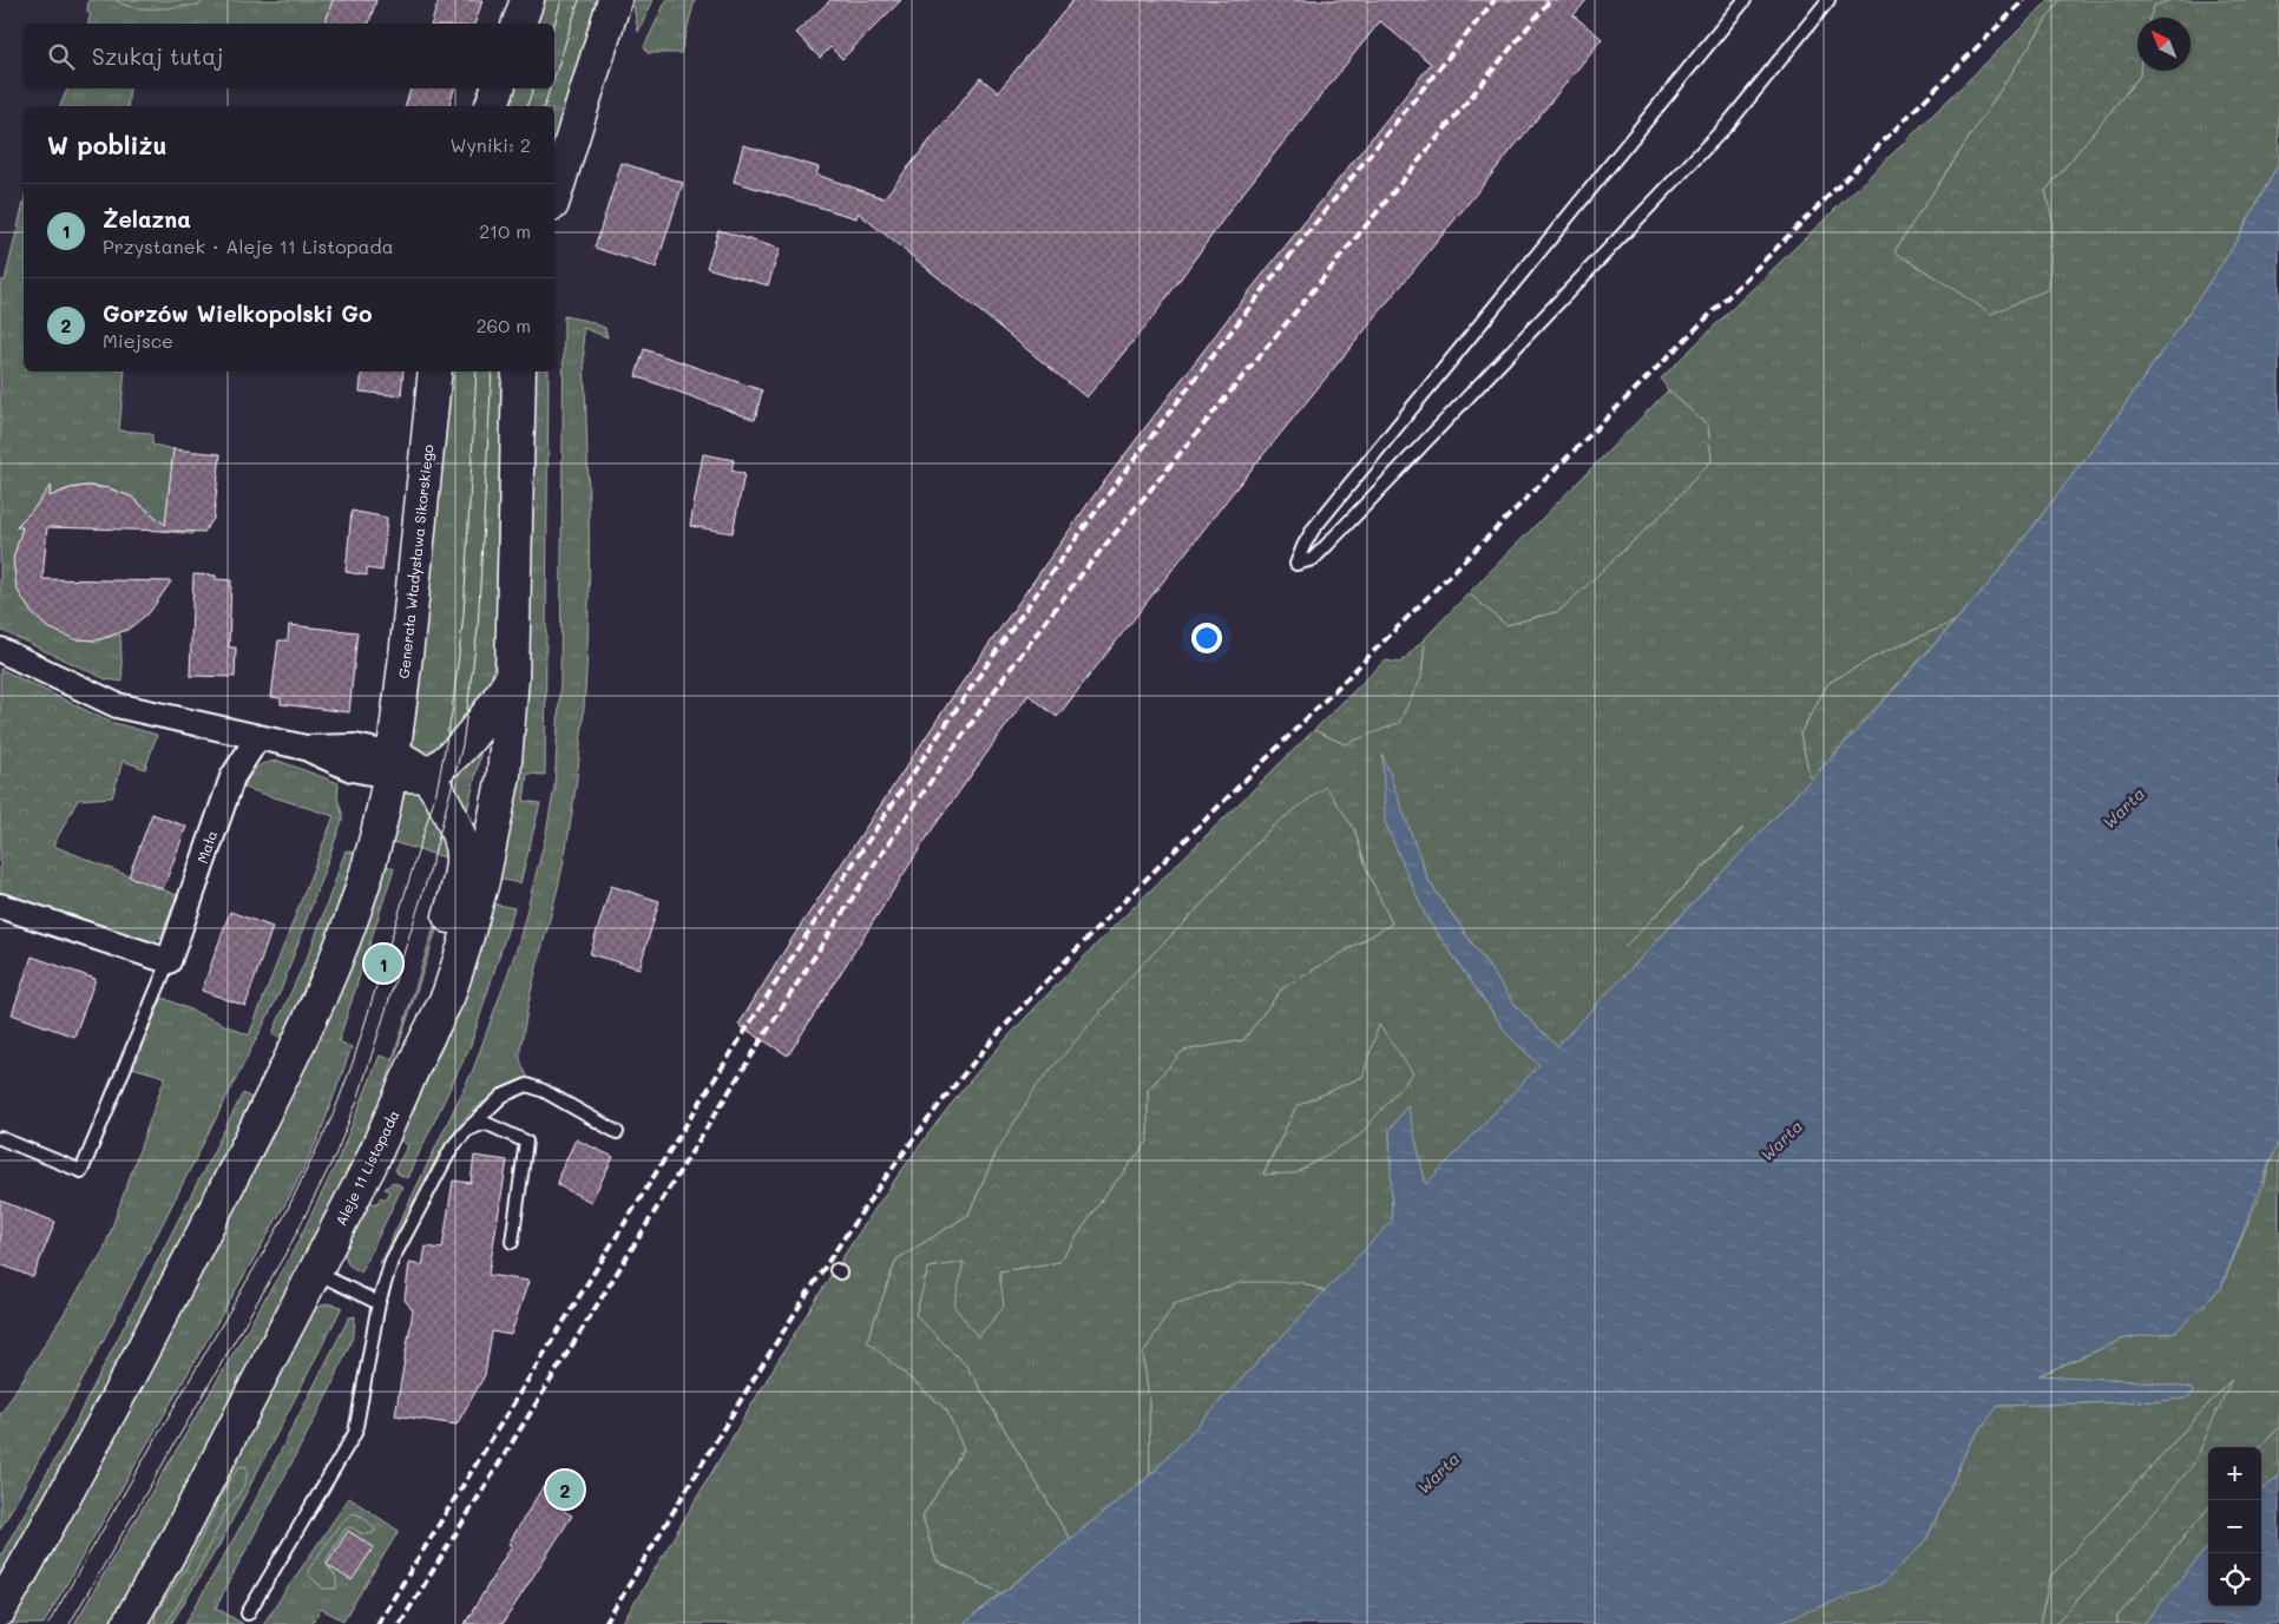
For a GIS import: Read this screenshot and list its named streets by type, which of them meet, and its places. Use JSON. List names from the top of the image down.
{
  "streets": {
    "main road": ["Generała Władysława Sikorskiego", "Aleje 11 Listopada"],
    "street": ["Mała"]
  },
  "water": ["Warta"],
  "north": "top left",
  "page": {
    "search": "Szukaj tutaj",
    "heading": ["W pobliżu", "Wyniki: 2"],
    "list": [
      {
        "mark": "1",
        "name": "Żelazna",
        "note": "Przystanek · Aleje 11 Listopada",
        "value": "210 m"
      },
      {
        "mark": "2",
        "name": "Gorzów Wielkopolski Go",
        "note": "Miejsce",
        "value": "260 m"
      }
    ],
    "pins": ["1", "2"],
    "map_buttons": ["+", "−"]
  }
}
